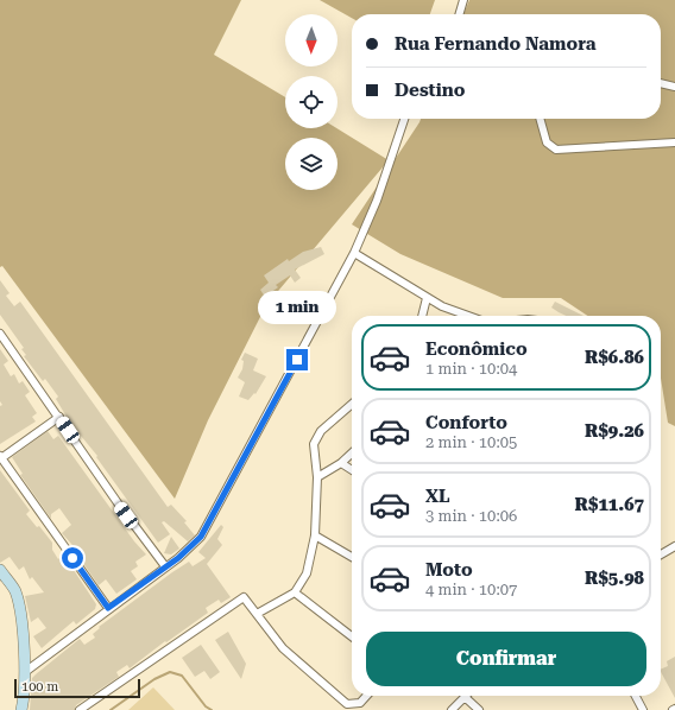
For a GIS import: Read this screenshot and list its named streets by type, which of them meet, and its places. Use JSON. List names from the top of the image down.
{
  "scale_bar": "100 m",
  "north": "bottom",
  "page": {
    "banner": ["Rua Fernando Namora", "Destino"],
    "bubble": "1 min",
    "list": [
      {
        "name": "Econômico",
        "note": "1 min · 10:04",
        "value": "R$6.86"
      },
      {
        "name": "Conforto",
        "note": "2 min · 10:05",
        "value": "R$9.26"
      },
      {
        "name": "XL",
        "note": "3 min · 10:06",
        "value": "R$11.67"
      },
      {
        "name": "Moto",
        "note": "4 min · 10:07",
        "value": "R$5.98"
      }
    ],
    "buttons": "Confirmar",
    "scale": "100 m"
  }
}
